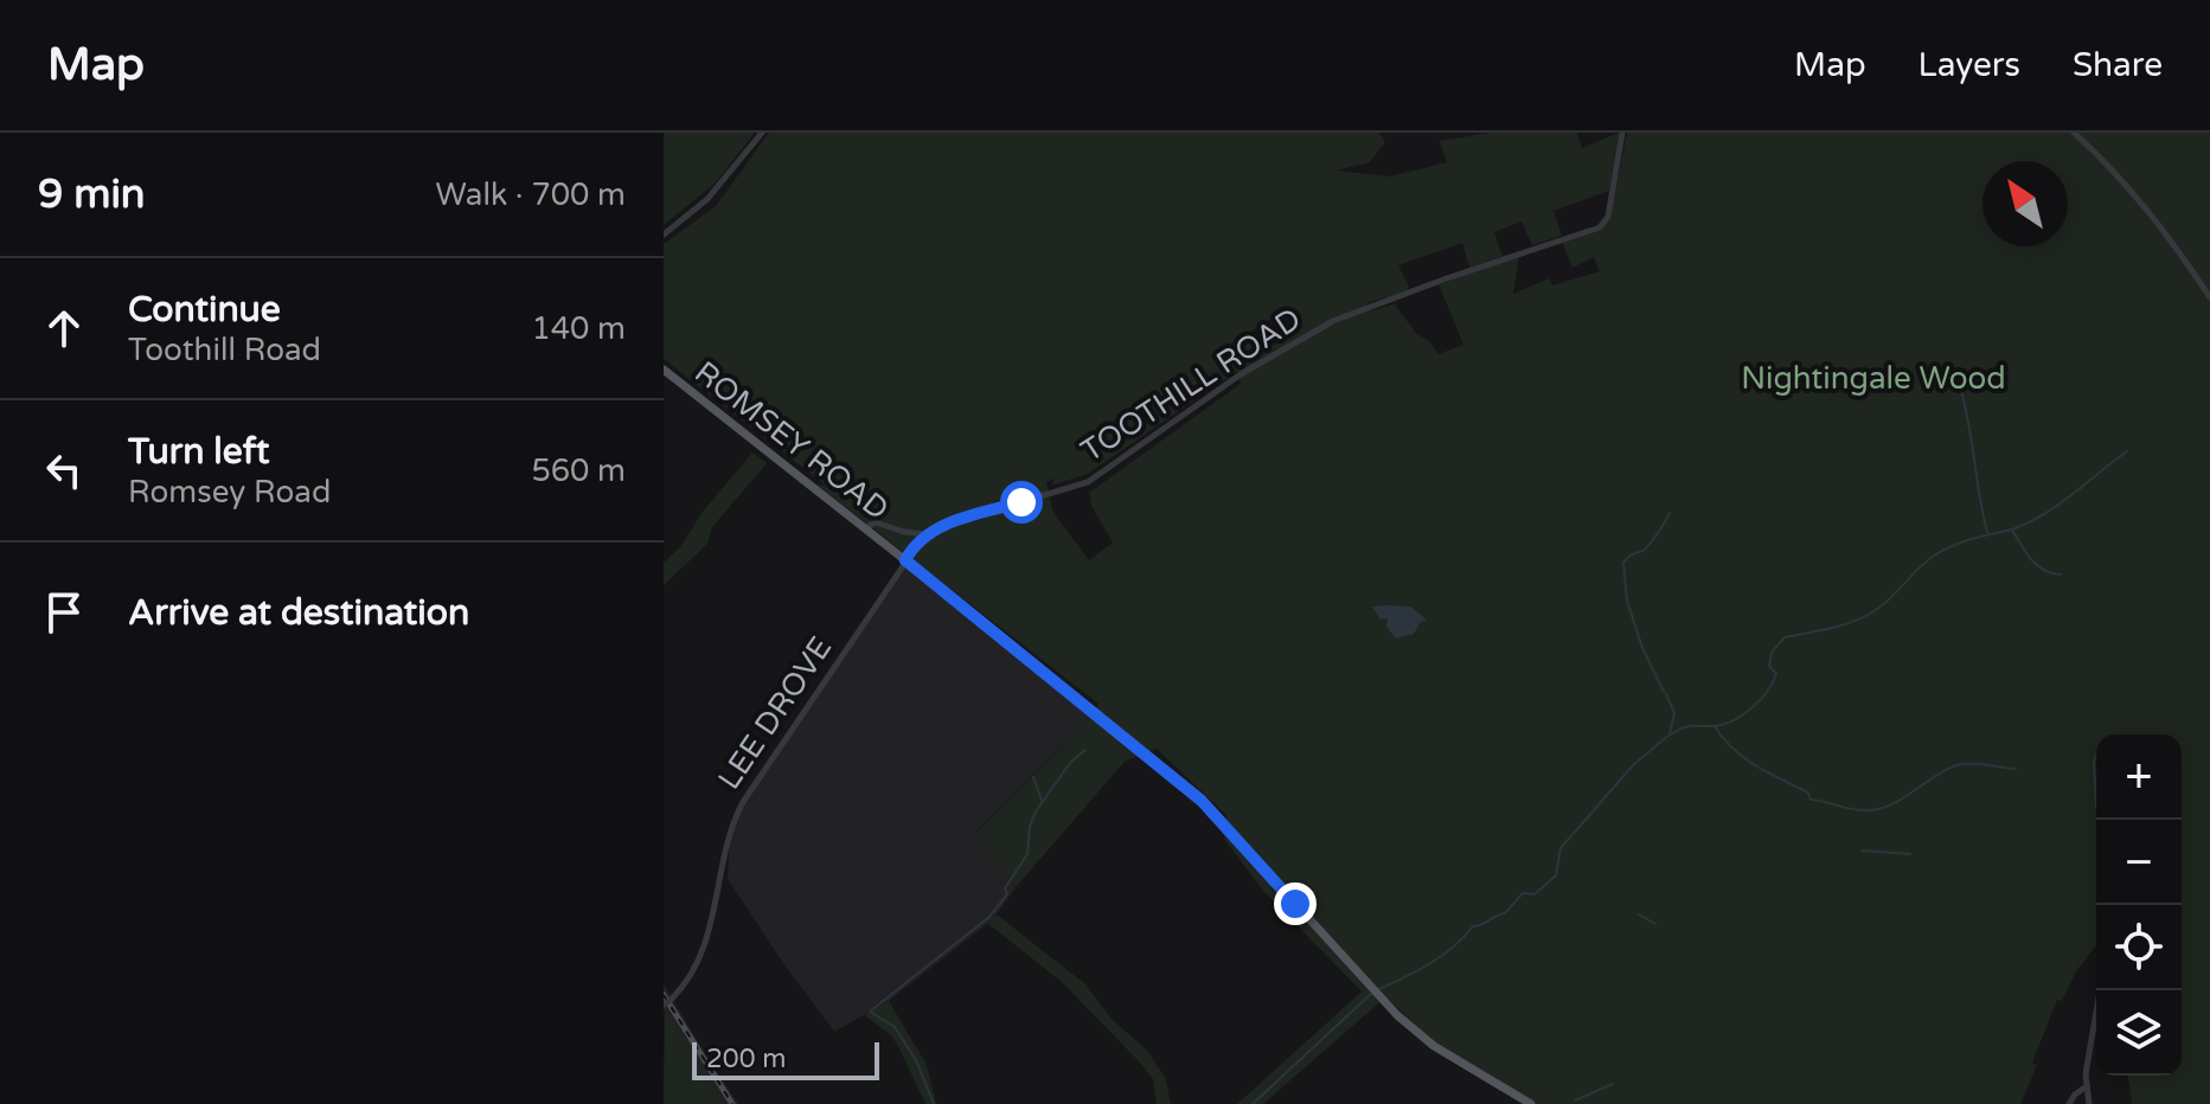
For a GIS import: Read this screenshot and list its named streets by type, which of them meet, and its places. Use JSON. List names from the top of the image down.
{
  "streets": {
    "main road": ["ROMSEY ROAD"],
    "street": ["TOOTHILL ROAD", "LEE DROVE"]
  },
  "crossings": [
    ["TOOTHILL ROAD", "ROMSEY ROAD"],
    ["TOOTHILL ROAD", "LEE DROVE"],
    ["ROMSEY ROAD", "LEE DROVE"]
  ],
  "parks": ["Nightingale Wood"],
  "scale_bar": "200 m",
  "north": "top left",
  "page": {
    "header": "Map",
    "nav": ["Map", "Layers", "Share"],
    "heading": ["9 min", "Walk · 700 m"],
    "list": [
      ["Continue", "Toothill Road", "140 m"],
      ["Turn left", "Romsey Road", "560 m"],
      "Arrive at destination"
    ],
    "map_buttons": ["+", "−"],
    "scale": "200 m"
  }
}
